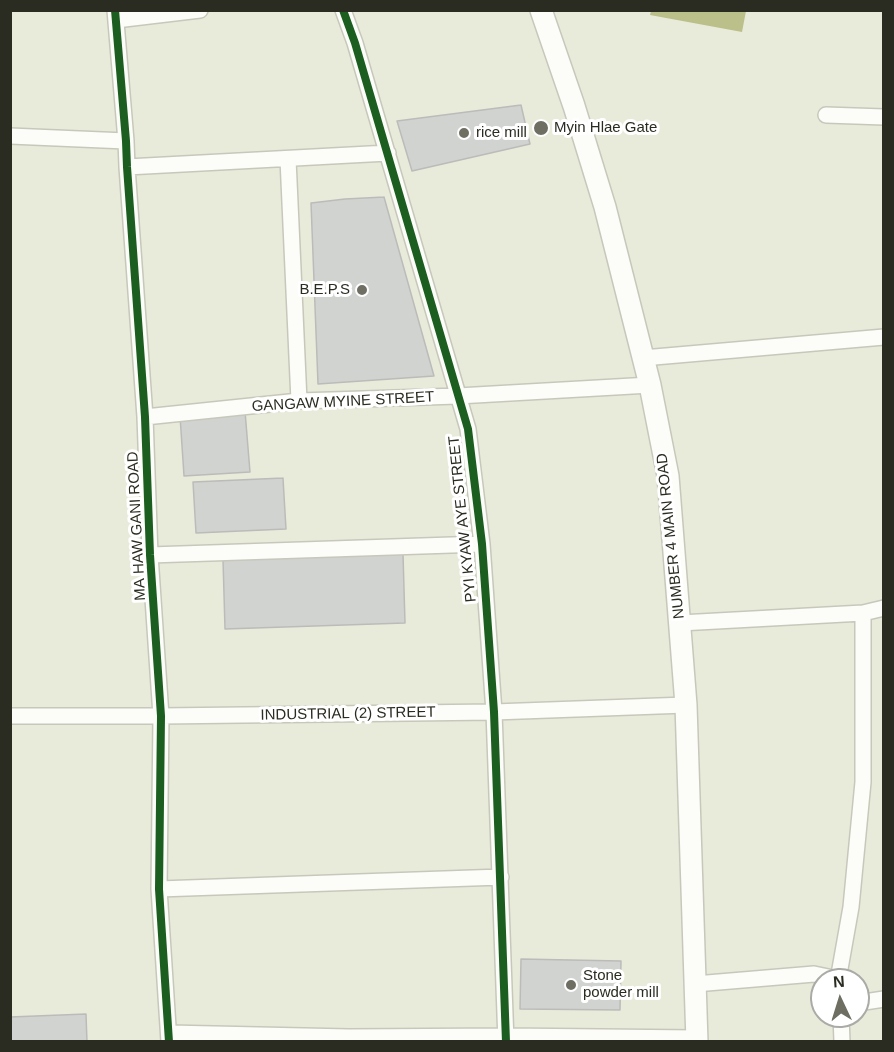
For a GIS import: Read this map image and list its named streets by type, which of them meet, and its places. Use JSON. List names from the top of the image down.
{
  "streets": {
    "main road": ["NUMBER 4 MAIN ROAD"],
    "street": [
      "GANGAW MYINE STREET",
      "PYI KYAW AYE STREET",
      "MA HAW GANI ROAD",
      "INDUSTRIAL (2) STREET"
    ]
  },
  "crossings": [
    ["GANGAW MYINE STREET", "PYI KYAW AYE STREET"],
    ["GANGAW MYINE STREET", "MA HAW GANI ROAD"],
    ["GANGAW MYINE STREET", "NUMBER 4 MAIN ROAD"],
    ["PYI KYAW AYE STREET", "INDUSTRIAL (2) STREET"],
    ["MA HAW GANI ROAD", "INDUSTRIAL (2) STREET"],
    ["NUMBER 4 MAIN ROAD", "INDUSTRIAL (2) STREET"]
  ],
  "places": [
    "Myin Hlae Gate",
    "rice mill",
    "B.E.P.S",
    "Stone powder mill"
  ],
  "north": "top"
}
